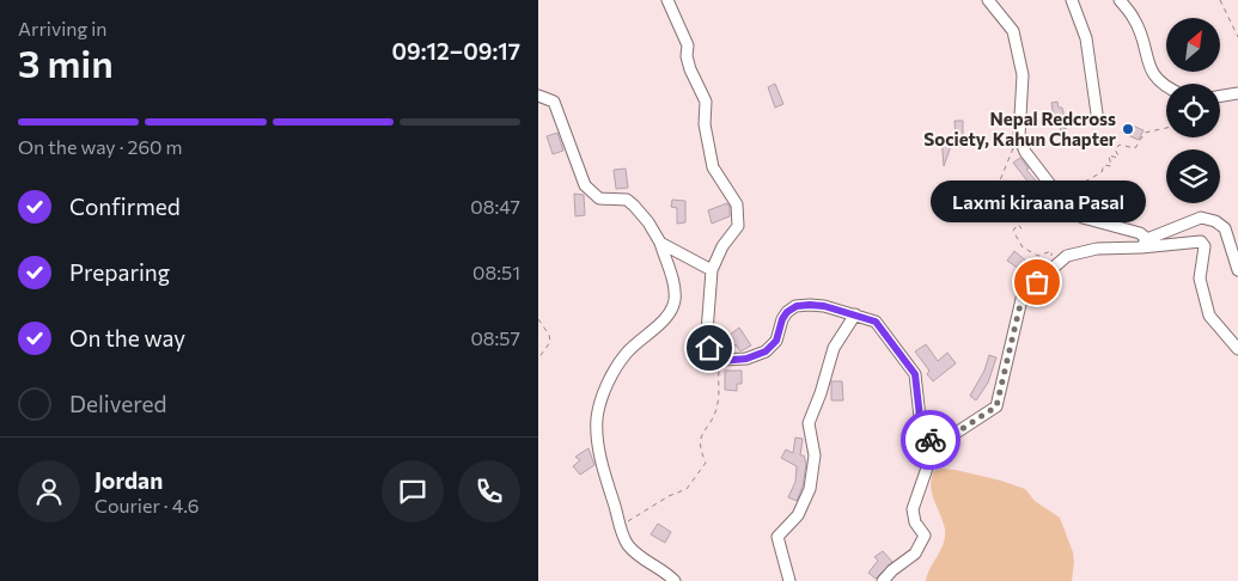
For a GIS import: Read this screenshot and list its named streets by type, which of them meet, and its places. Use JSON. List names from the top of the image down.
{
  "places": ["Nepal Redcross Society, Kahun Chapter", "Laxmi kiraana Pasal"],
  "north": "top right",
  "page": {
    "heading": ["3 min", "Arriving in", "09:12–09:17"],
    "panel": ["Jordan", "Courier · 4.6"],
    "bar": "On the way · 260 m",
    "list": [
      ["Confirmed", "08:47"],
      ["Preparing", "08:51"],
      ["On the way", "08:57"],
      "Delivered"
    ],
    "bubble": "Laxmi kiraana Pasal"
  }
}
